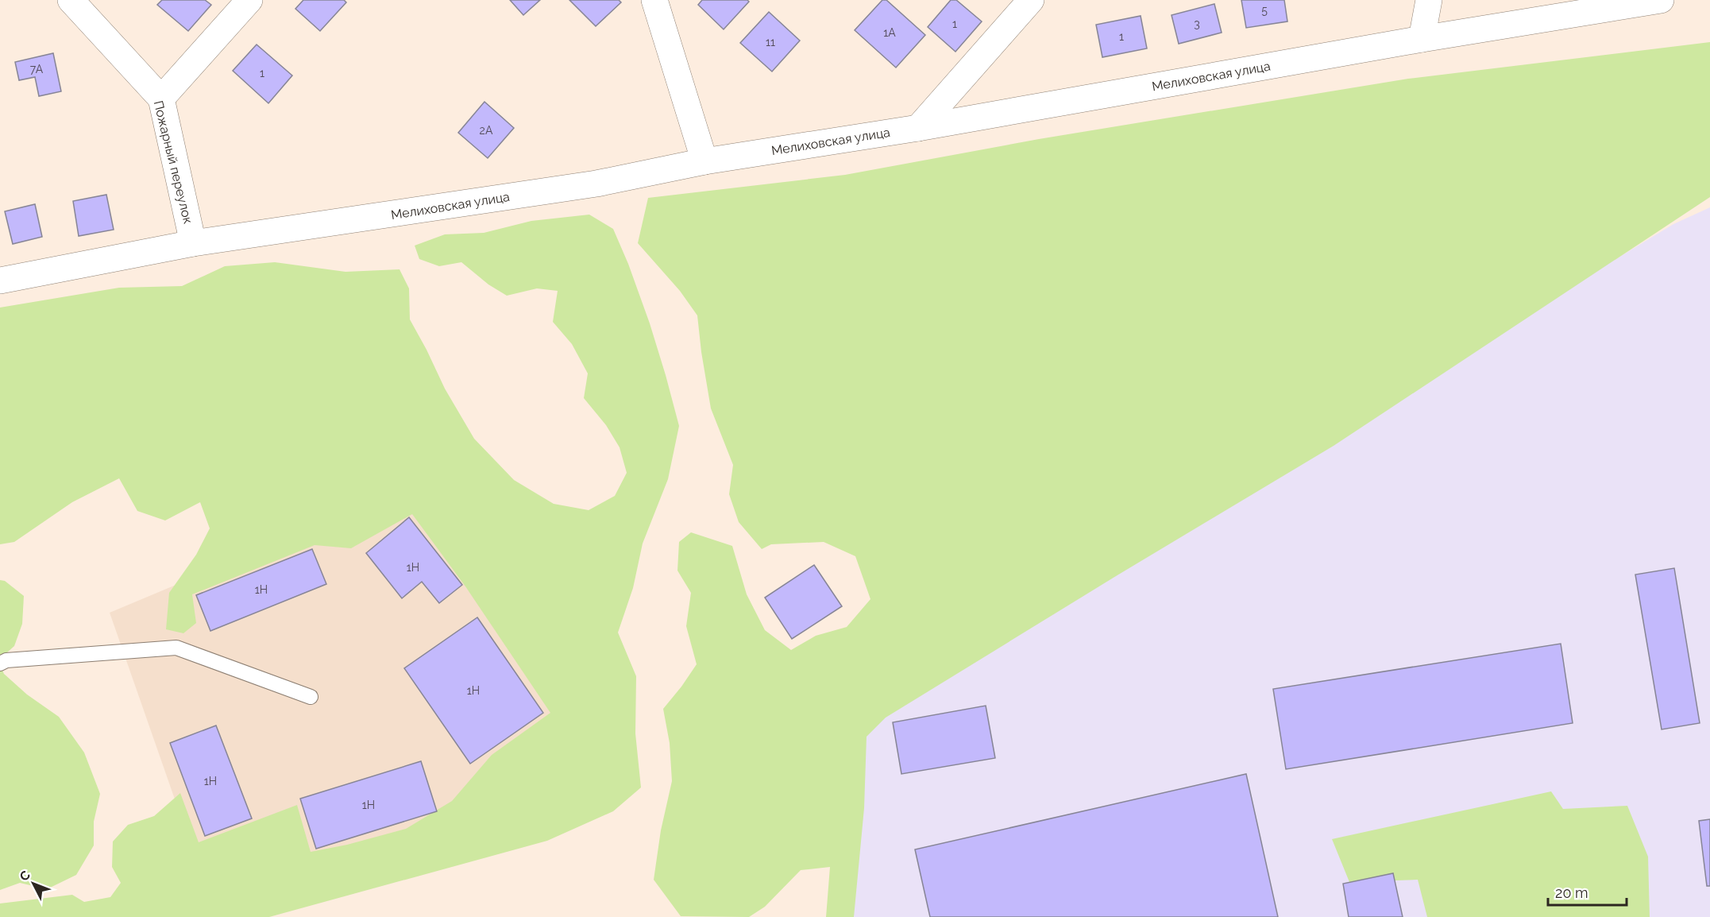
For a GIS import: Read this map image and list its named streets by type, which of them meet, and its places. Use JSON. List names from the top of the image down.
{
  "streets": {
    "main road": ["Мелиховская улица", "Пожарный переулок"]
  },
  "crossings": [
    ["Мелиховская улица", "Пожарный переулок"]
  ],
  "house_numbers": [
    "5",
    "1",
    "3",
    "1А",
    "1",
    "11",
    "7А",
    "1",
    "2А",
    "1Н",
    "1Н",
    "1Н",
    "1Н",
    "1Н"
  ],
  "scale_bar": "20 m",
  "north": "top left"
}
